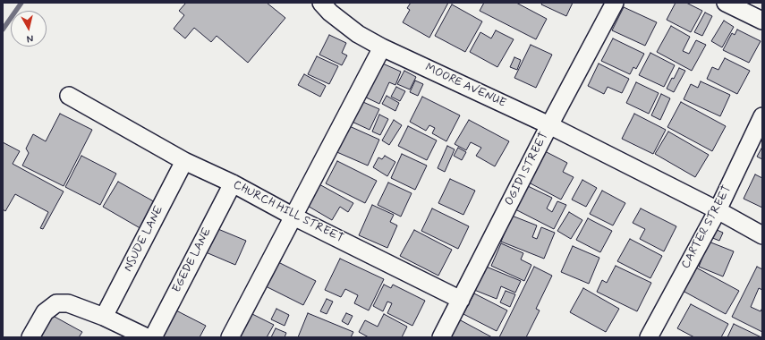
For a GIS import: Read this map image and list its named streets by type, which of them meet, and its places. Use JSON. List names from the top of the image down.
{
  "streets": {
    "street": [
      "MOORE AVENUE",
      "OGIDI STREET",
      "CHURCH HILL STREET",
      "CARTER STREET",
      "NSUDE LANE",
      "EGEDE LANE"
    ]
  },
  "crossings": [
    ["MOORE AVENUE", "OGIDI STREET"],
    ["MOORE AVENUE", "CARTER STREET"],
    ["OGIDI STREET", "CHURCH HILL STREET"],
    ["CHURCH HILL STREET", "NSUDE LANE"],
    ["CHURCH HILL STREET", "EGEDE LANE"]
  ],
  "north": "bottom"
}
